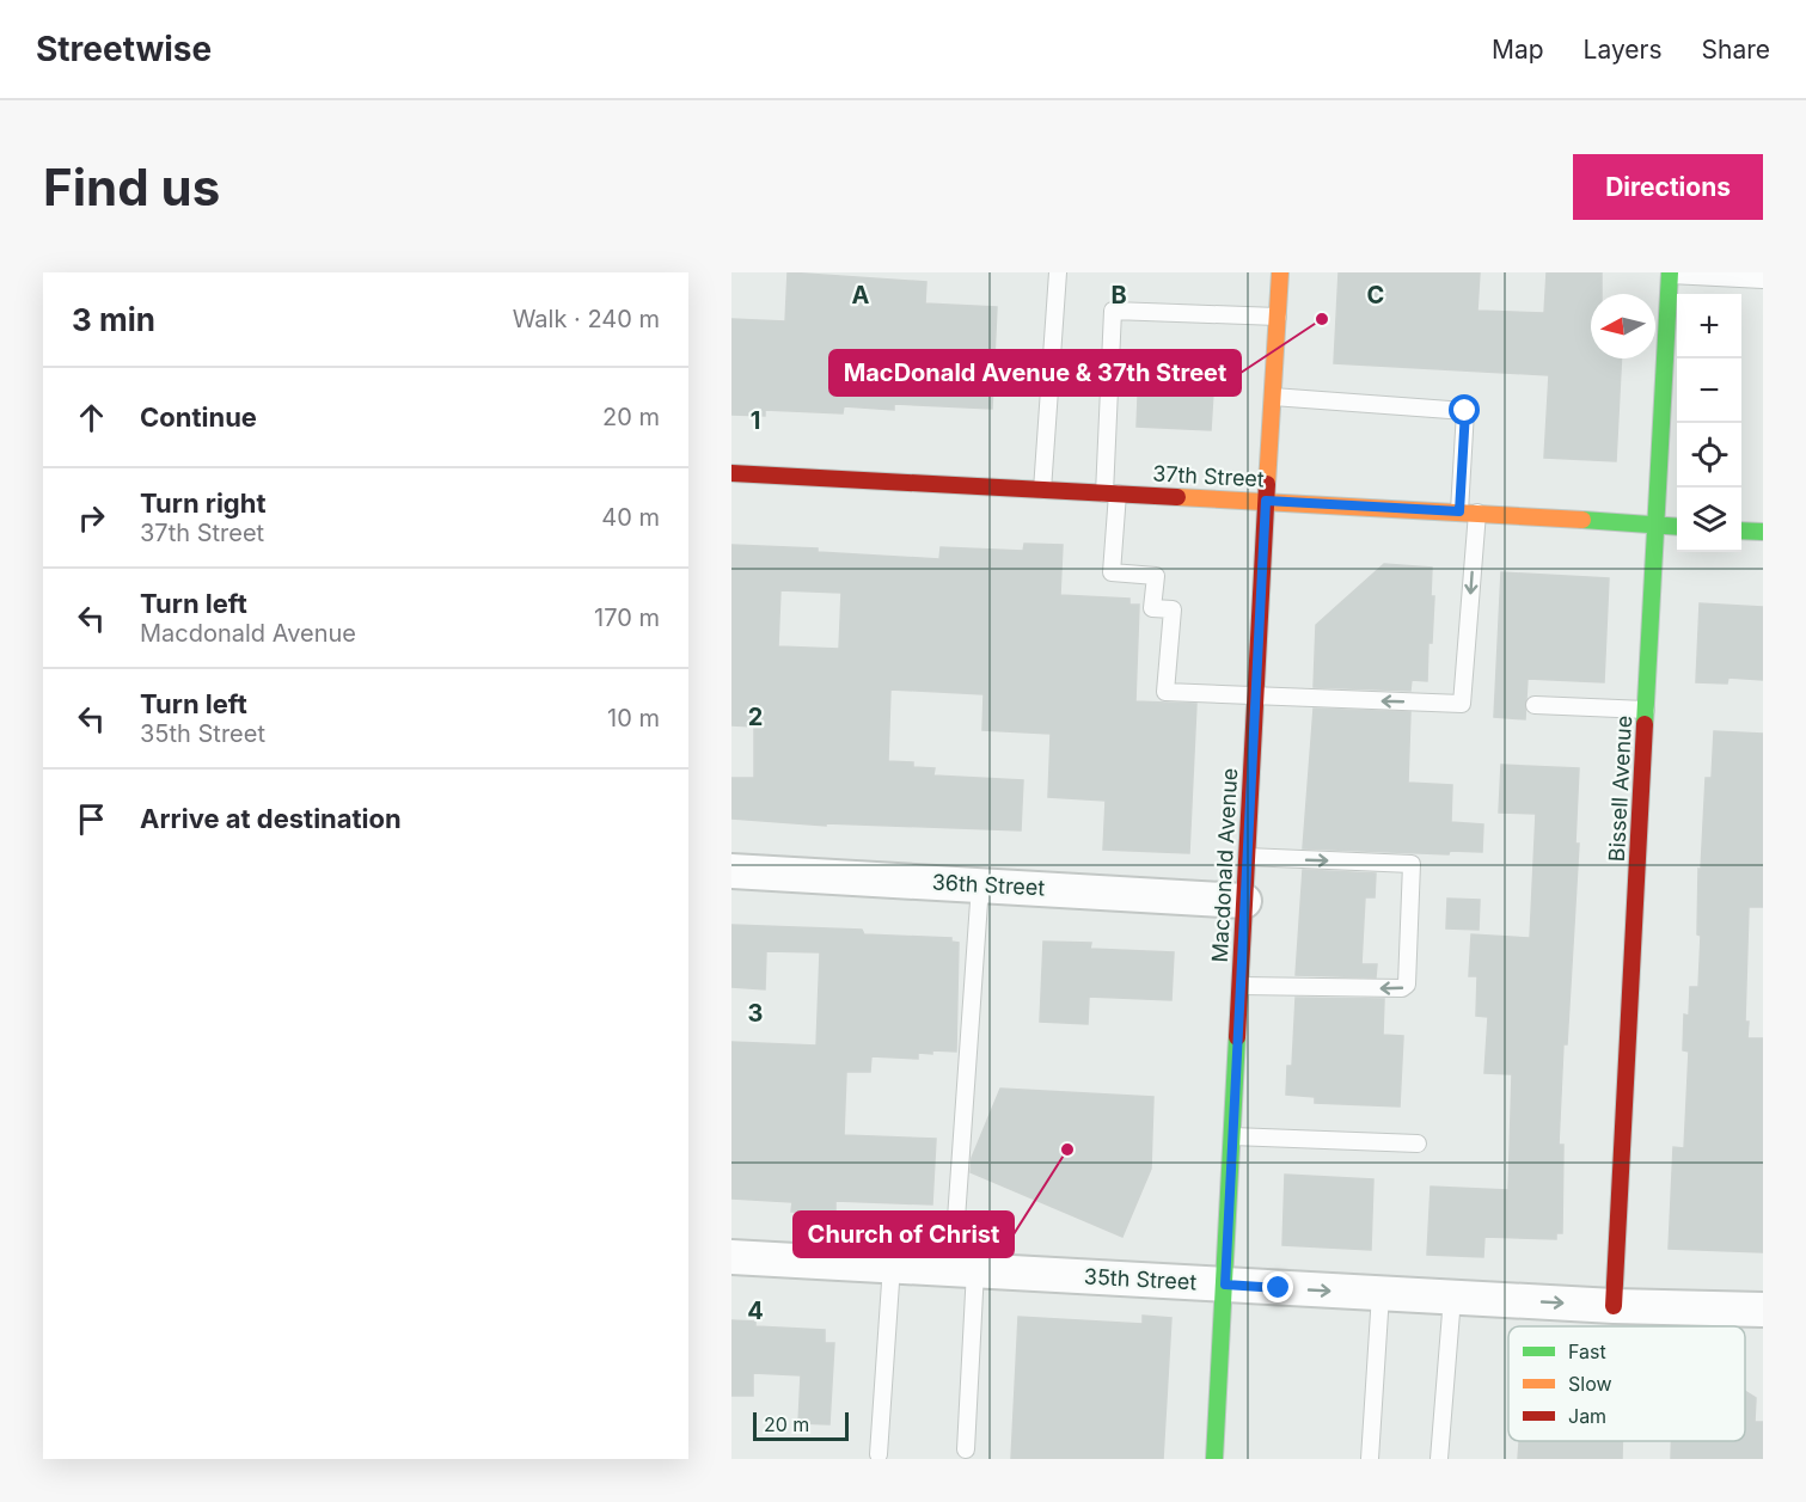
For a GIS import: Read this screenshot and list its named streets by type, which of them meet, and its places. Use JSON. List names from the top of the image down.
{
  "streets": {
    "street": [
      "37th Street",
      "Bissell Avenue",
      "Macdonald Avenue",
      "36th Street",
      "35th Street"
    ]
  },
  "crossings": [
    ["37th Street", "Bissell Avenue"],
    ["37th Street", "Macdonald Avenue"],
    ["Bissell Avenue", "35th Street"],
    ["Macdonald Avenue", "36th Street"],
    ["Macdonald Avenue", "35th Street"]
  ],
  "places": ["MacDonald Avenue & 37th Street", "Church of Christ"],
  "legend": ["Fast", "Slow", "Jam"],
  "scale_bar": "20 m",
  "north": "left",
  "page": {
    "header": "Streetwise",
    "nav": ["Map", "Layers", "Share"],
    "buttons": "Directions",
    "title": "Find us",
    "heading": ["3 min", "Walk · 240 m"],
    "map_buttons": ["+", "−"],
    "list": [
      ["Continue", "20 m"],
      ["Turn right", "37th Street", "40 m"],
      ["Turn left", "Macdonald Avenue", "170 m"],
      ["Turn left", "35th Street", "10 m"],
      "Arrive at destination"
    ],
    "scale": "20 m"
  },
  "grid": {
    "columns": ["A", "B", "C"],
    "rows": [
      "1",
      "2",
      "3",
      "4"
    ]
  }
}
